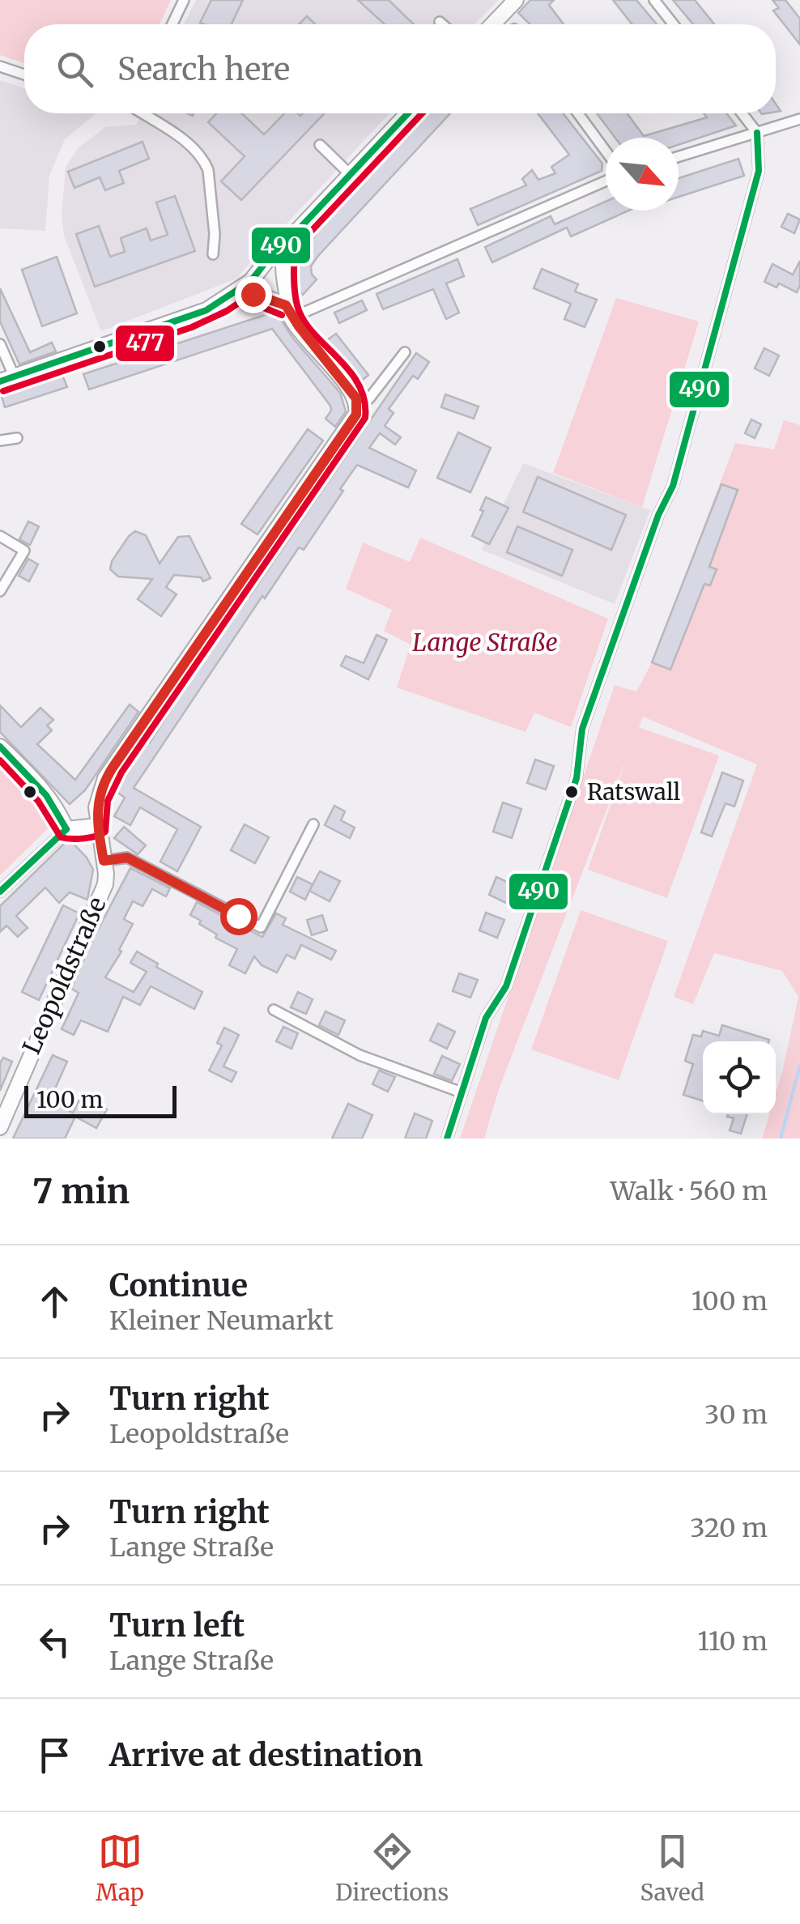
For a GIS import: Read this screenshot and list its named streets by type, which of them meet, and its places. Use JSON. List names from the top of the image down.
{
  "streets": {
    "main road": ["Leopoldstraße"]
  },
  "parks": ["Lange Straße"],
  "places": ["Ratswall"],
  "lines": ["transit line 490", "transit line 477"],
  "scale_bar": "100 m",
  "north": "bottom right",
  "page": {
    "search": "Search here",
    "scale": "100 m",
    "heading": ["7 min", "Walk · 560 m"],
    "list": [
      ["Continue", "Kleiner Neumarkt", "100 m"],
      ["Turn right", "Leopoldstraße", "30 m"],
      ["Turn right", "Lange Straße", "320 m"],
      ["Turn left", "Lange Straße", "110 m"],
      "Arrive at destination"
    ],
    "nav": ["Map", "Directions", "Saved"]
  }
}
